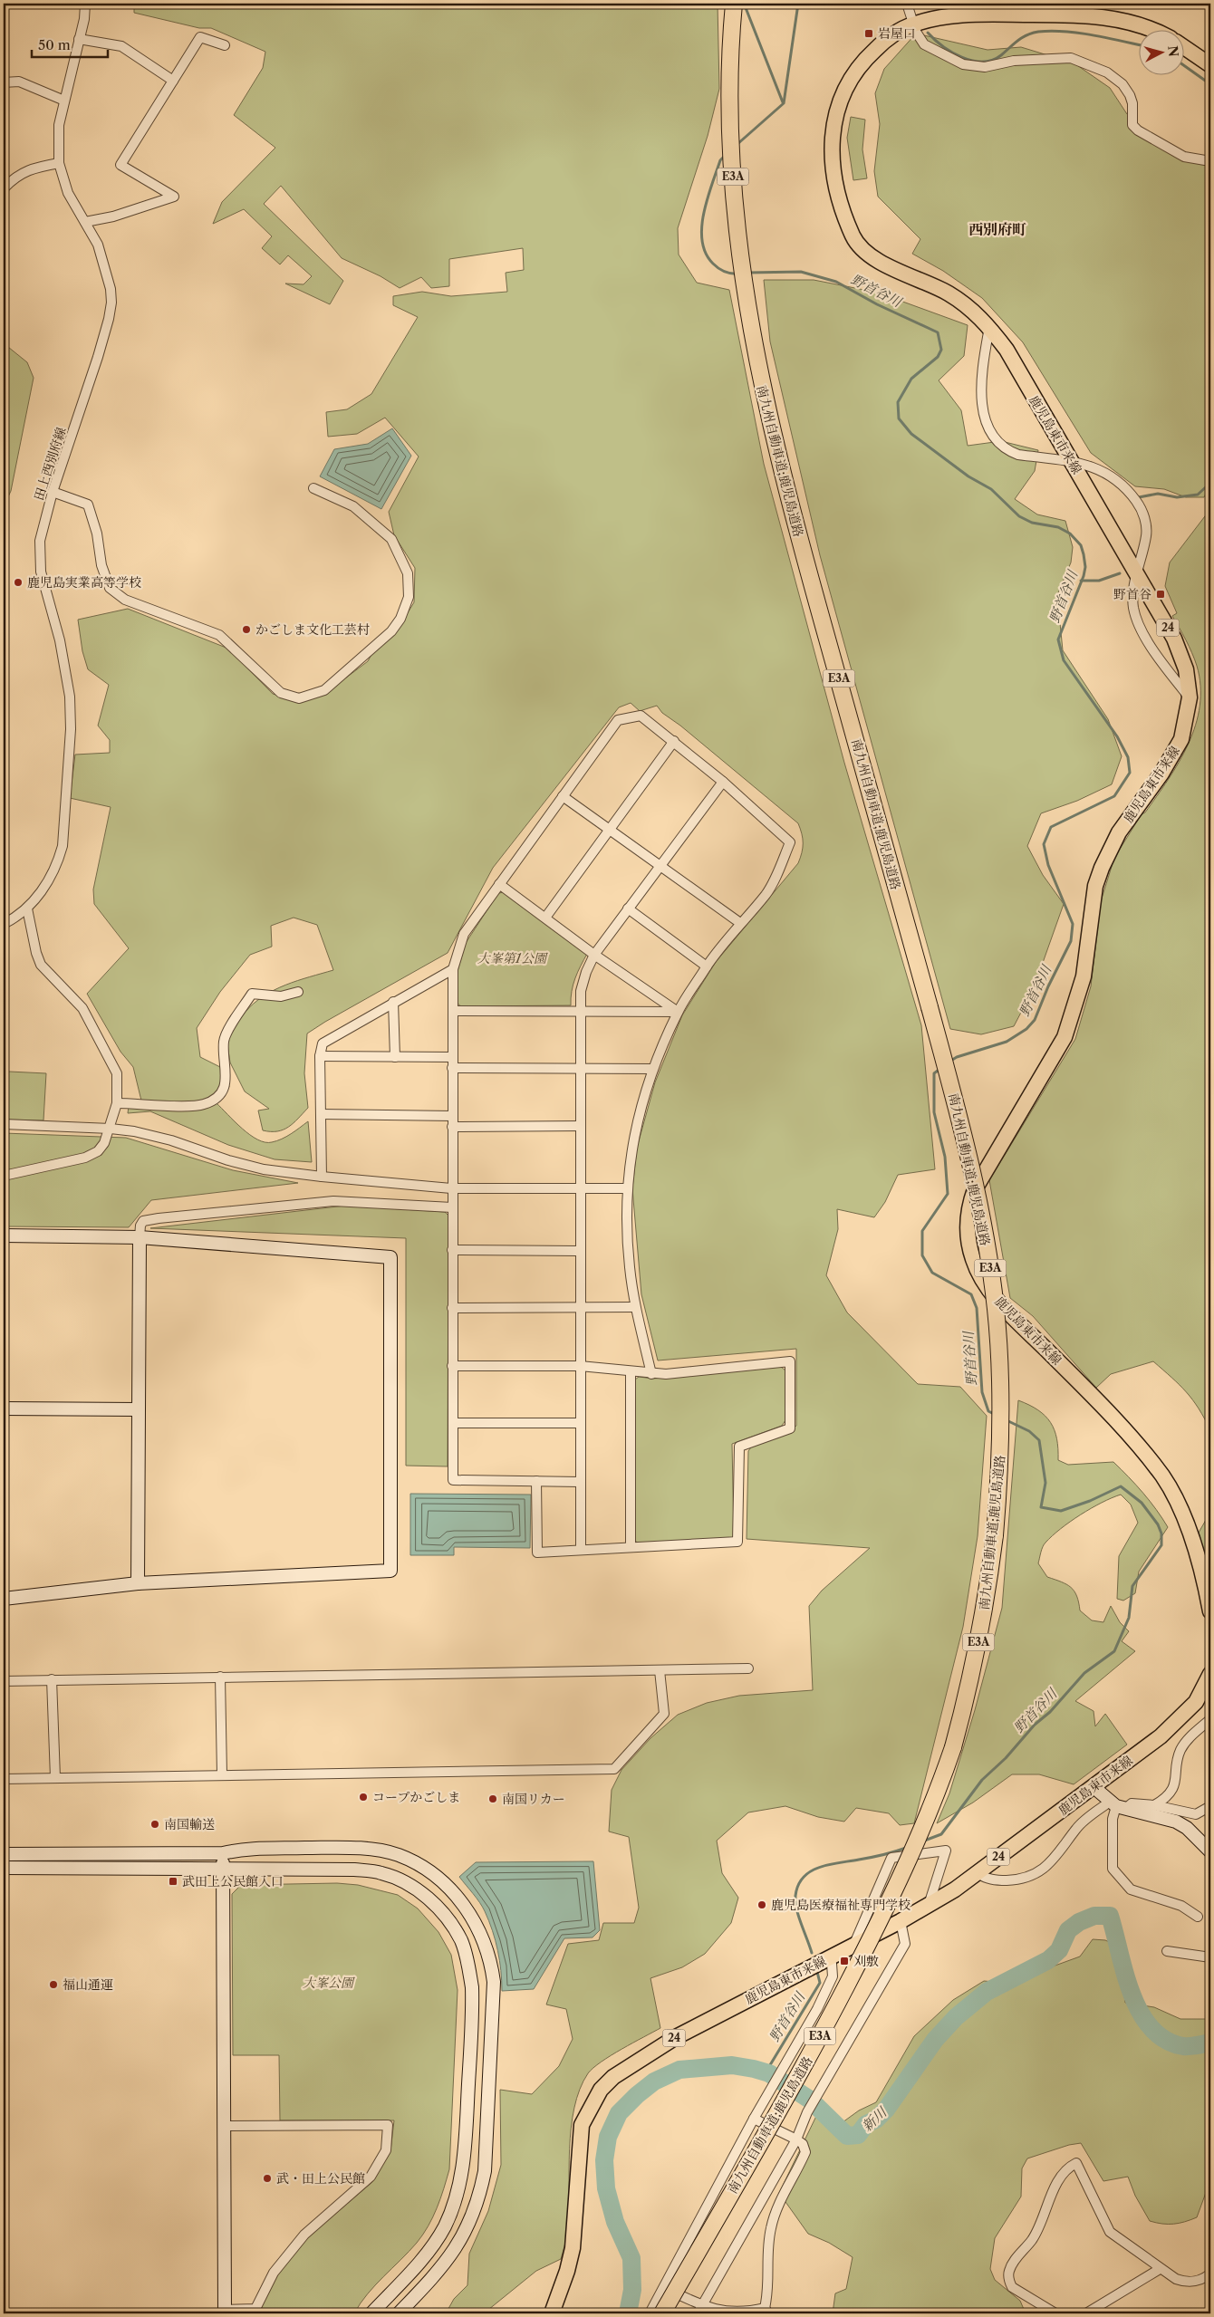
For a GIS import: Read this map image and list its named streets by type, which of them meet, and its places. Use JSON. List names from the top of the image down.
{
  "streets": {
    "highway": ["E3A", "南九州自動車道;鹿児島道路"],
    "main road": ["鹿児島東市来線", "24"],
    "street": ["田上西別府線"]
  },
  "districts": ["西別府町"],
  "water": ["野首谷川", "新川"],
  "parks": ["大峯第1公園", "大峯公園"],
  "places": {
    "transit": [
      "岩屋口",
      "野首谷",
      "武田上公民館入口",
      "刈敷"
    ],
    "other": [
      "鹿児島実業高等学校",
      "かごしま文化工芸村",
      "コープかごしま",
      "南国リカー",
      "南国輸送",
      "鹿児島医療福祉専門学校",
      "福山通運",
      "武・田上公民館"
    ]
  },
  "scale_bar": "50 m",
  "north": "right"
}
